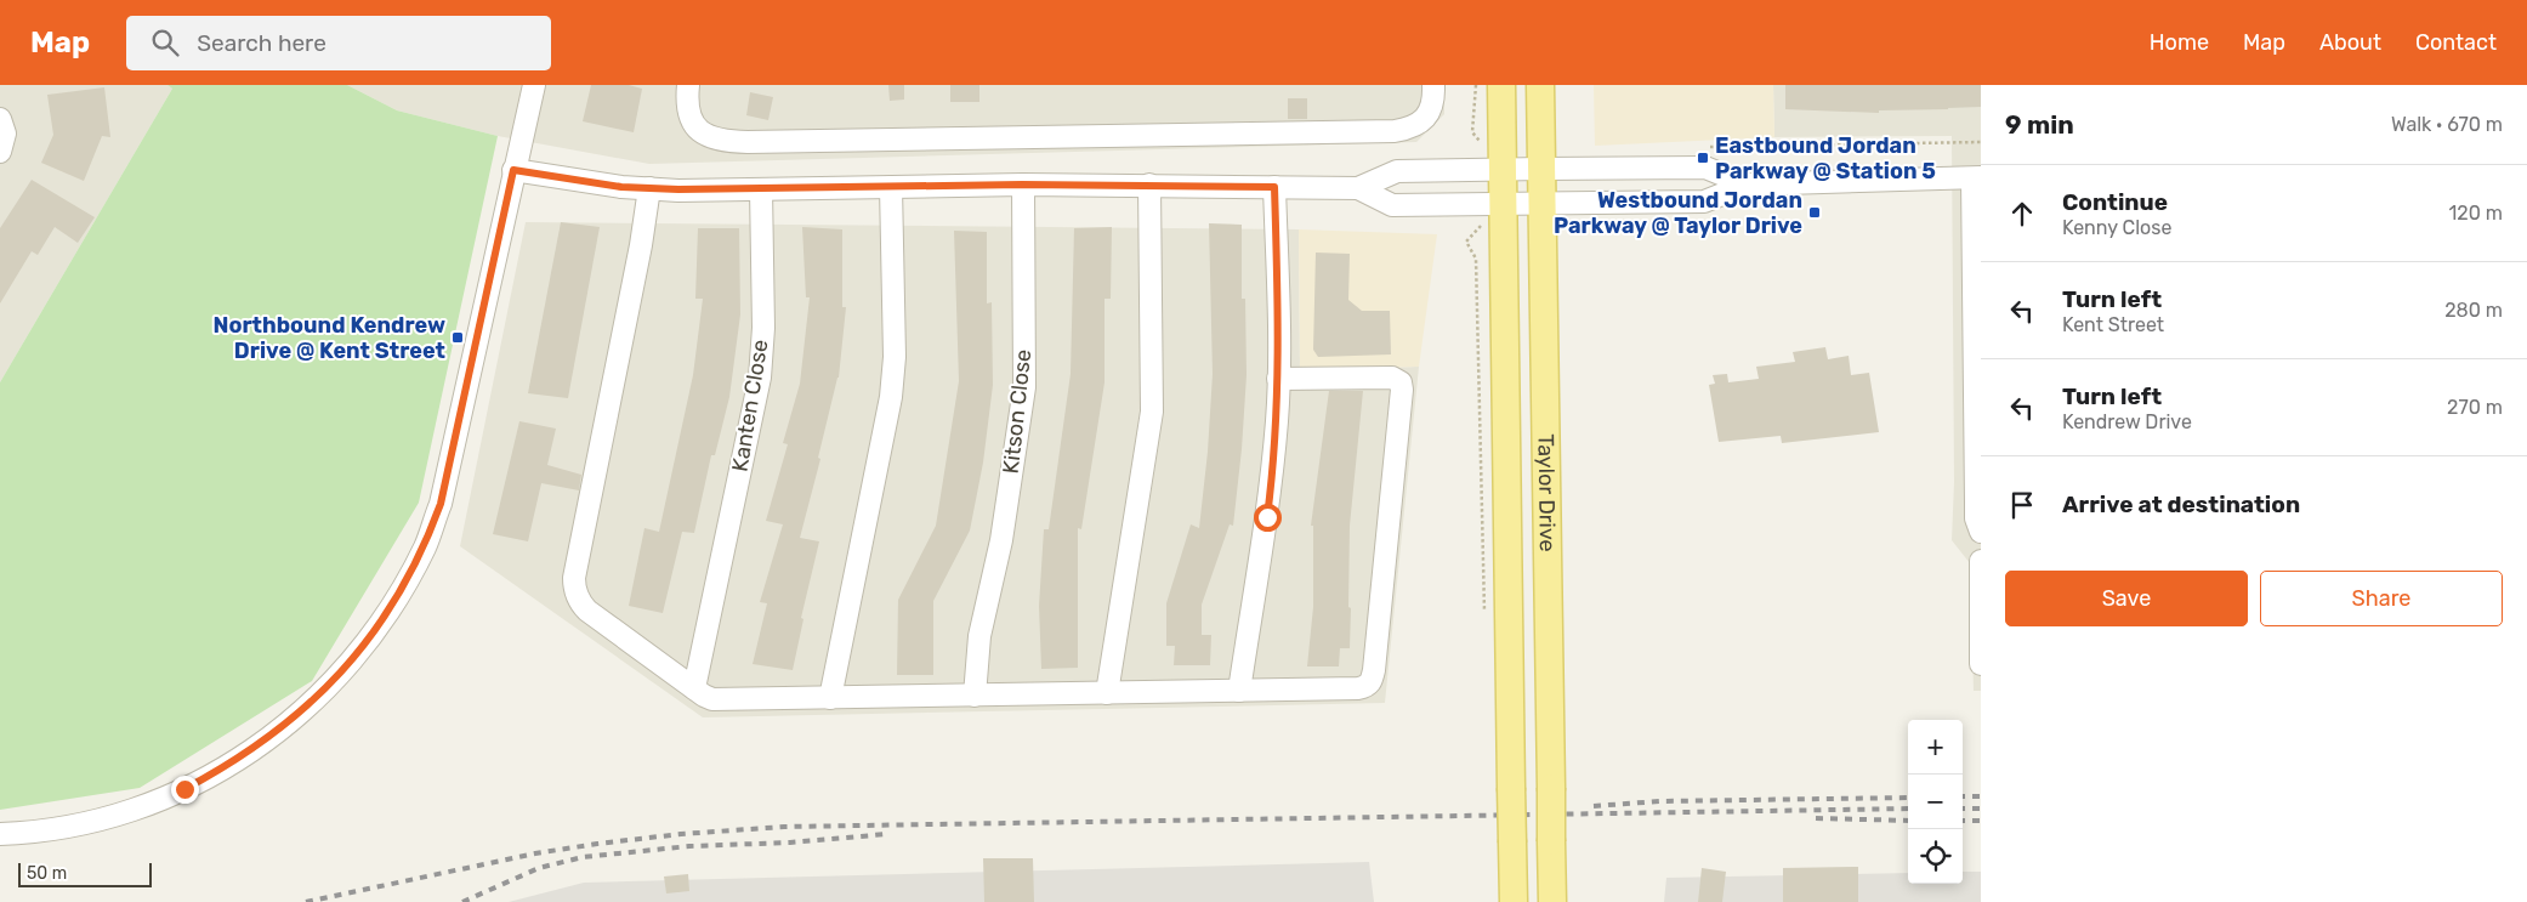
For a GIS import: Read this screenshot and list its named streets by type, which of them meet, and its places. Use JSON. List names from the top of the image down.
{
  "streets": {
    "main road": ["Taylor Drive"],
    "street": ["Kanten Close", "Kitson Close"]
  },
  "places": {
    "transit": ["Eastbound Jordan Parkway @ Station 5", "Westbound Jordan Parkway @ Taylor Drive", "Northbound Kendrew Drive @ Kent Street"]
  },
  "scale_bar": "50 m",
  "page": {
    "header": "Map",
    "search": "Search here",
    "nav": [
      "Home",
      "Map",
      "About",
      "Contact"
    ],
    "heading": ["9 min", "Walk · 670 m"],
    "list": [
      ["Continue", "Kenny Close", "120 m"],
      ["Turn left", "Kent Street", "280 m"],
      ["Turn left", "Kendrew Drive", "270 m"],
      "Arrive at destination"
    ],
    "buttons": ["Save", "Share"],
    "map_buttons": ["+", "−"],
    "scale": "50 m"
  }
}
